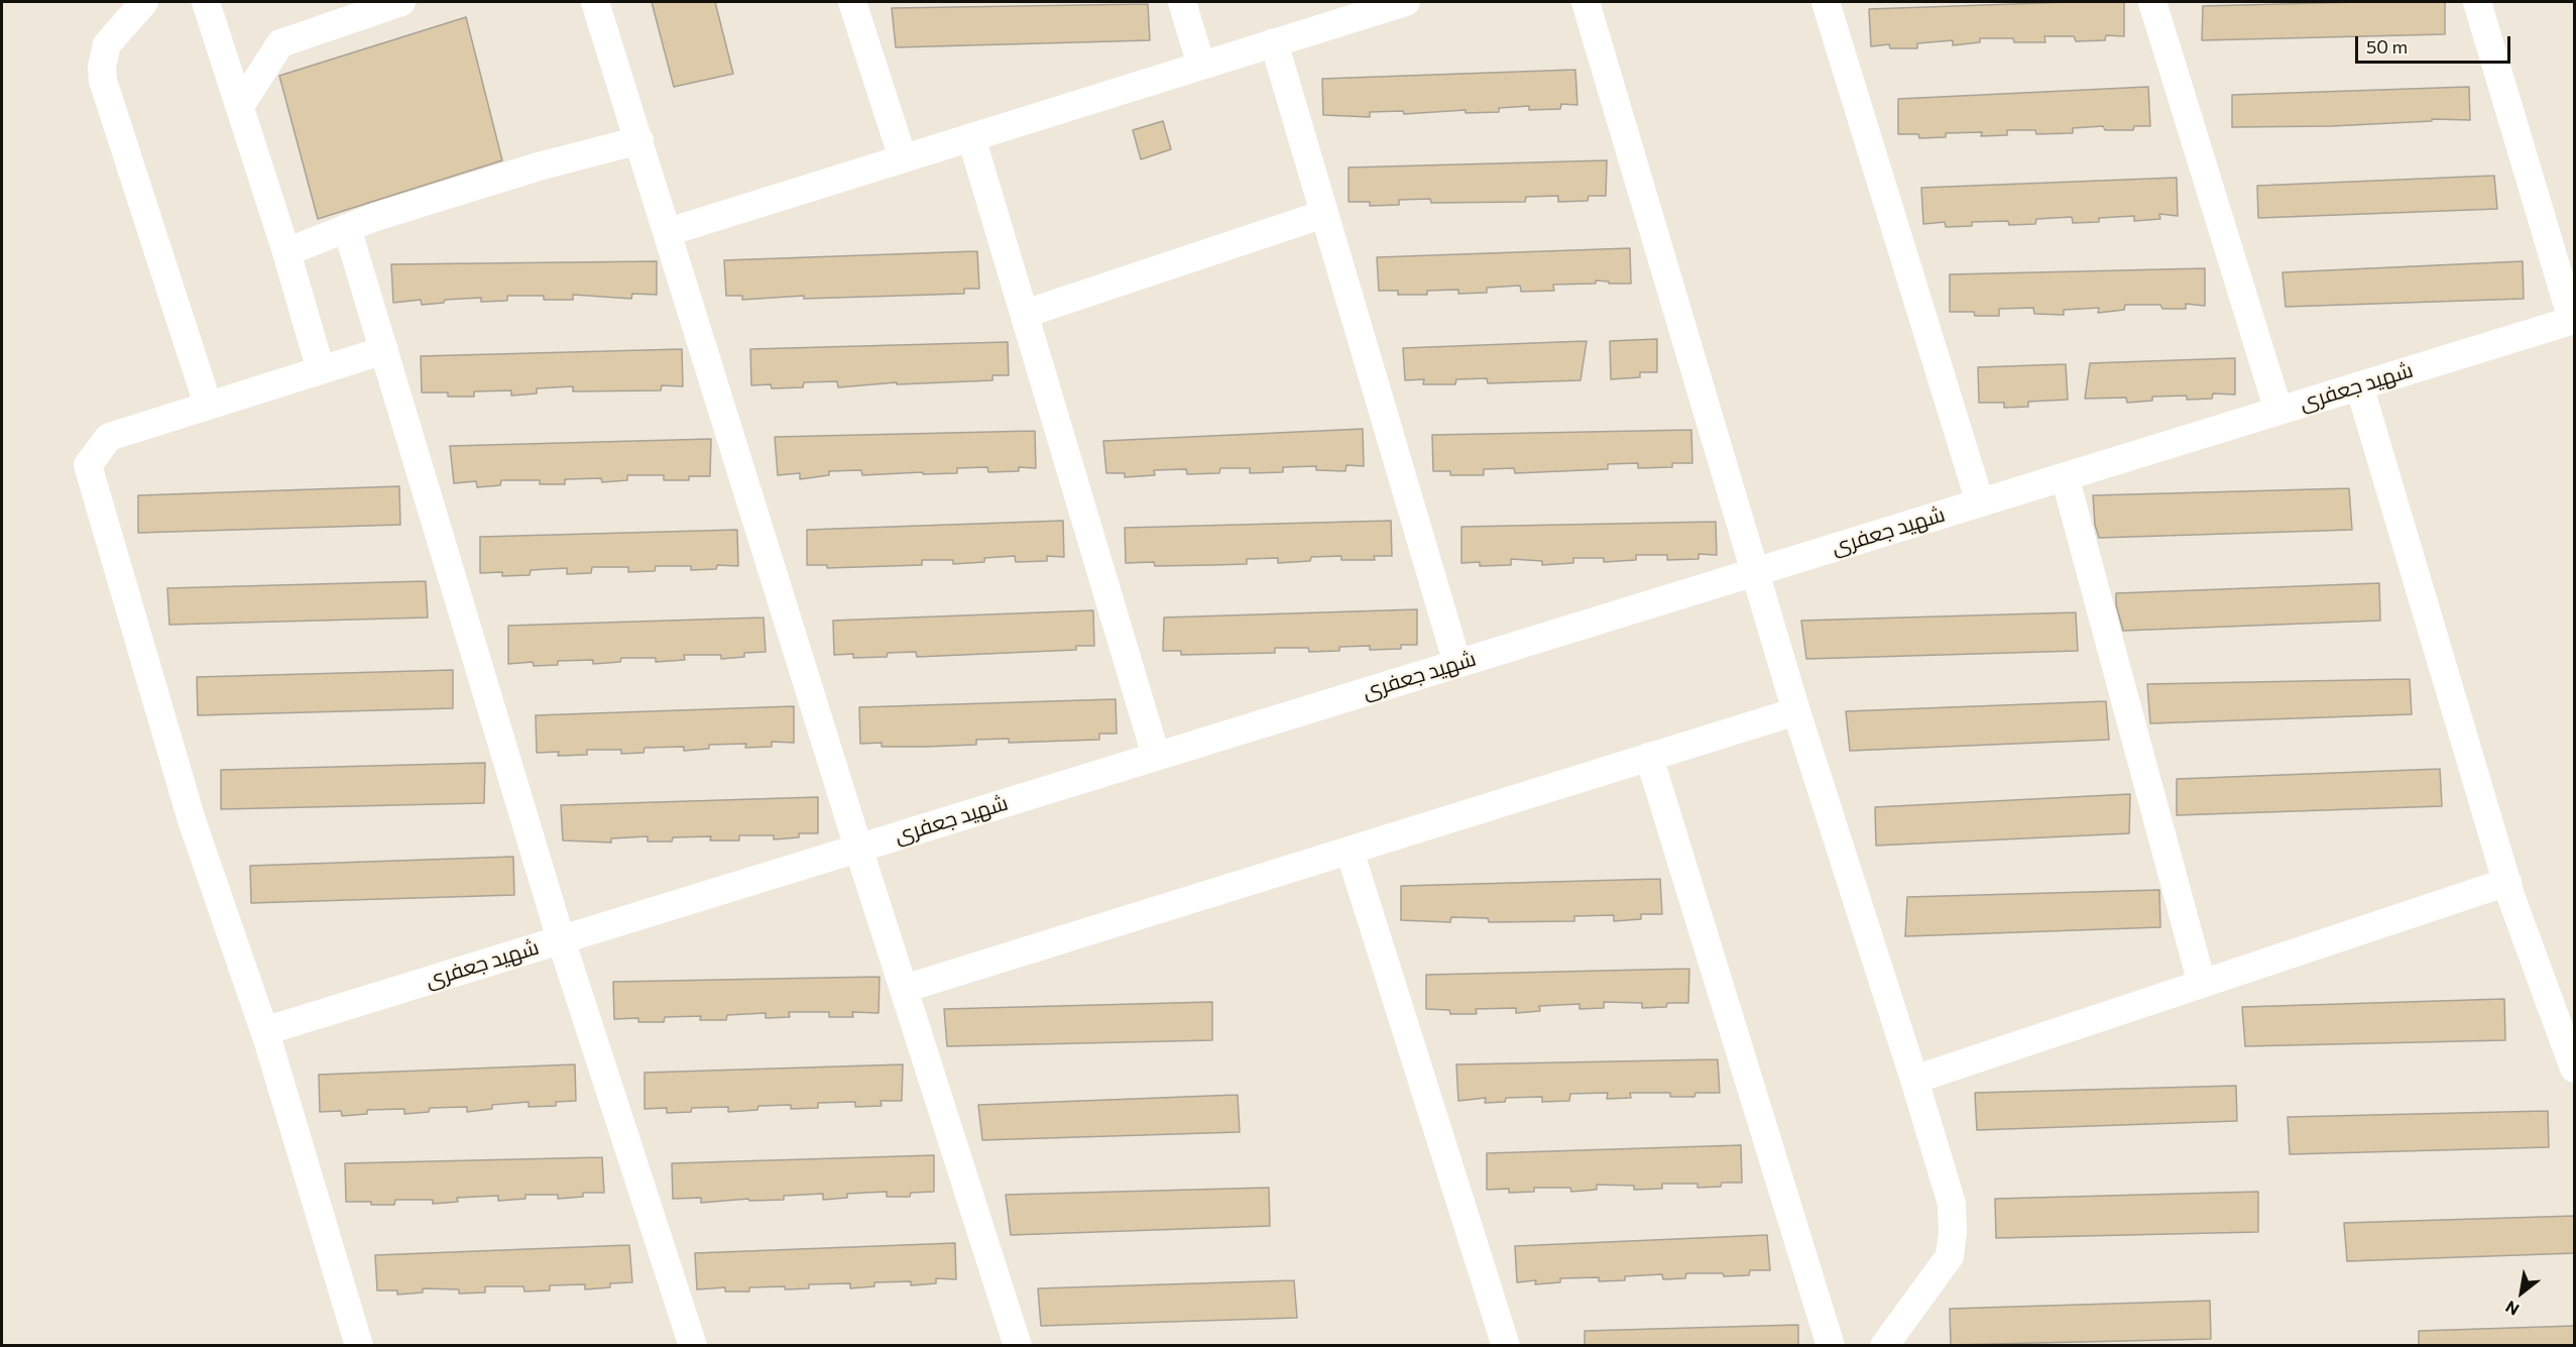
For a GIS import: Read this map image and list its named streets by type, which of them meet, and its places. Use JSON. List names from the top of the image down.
{
  "streets": {
    "street": ["شهید جعفری"]
  },
  "scale_bar": "50 m",
  "north": "bottom left"
}
